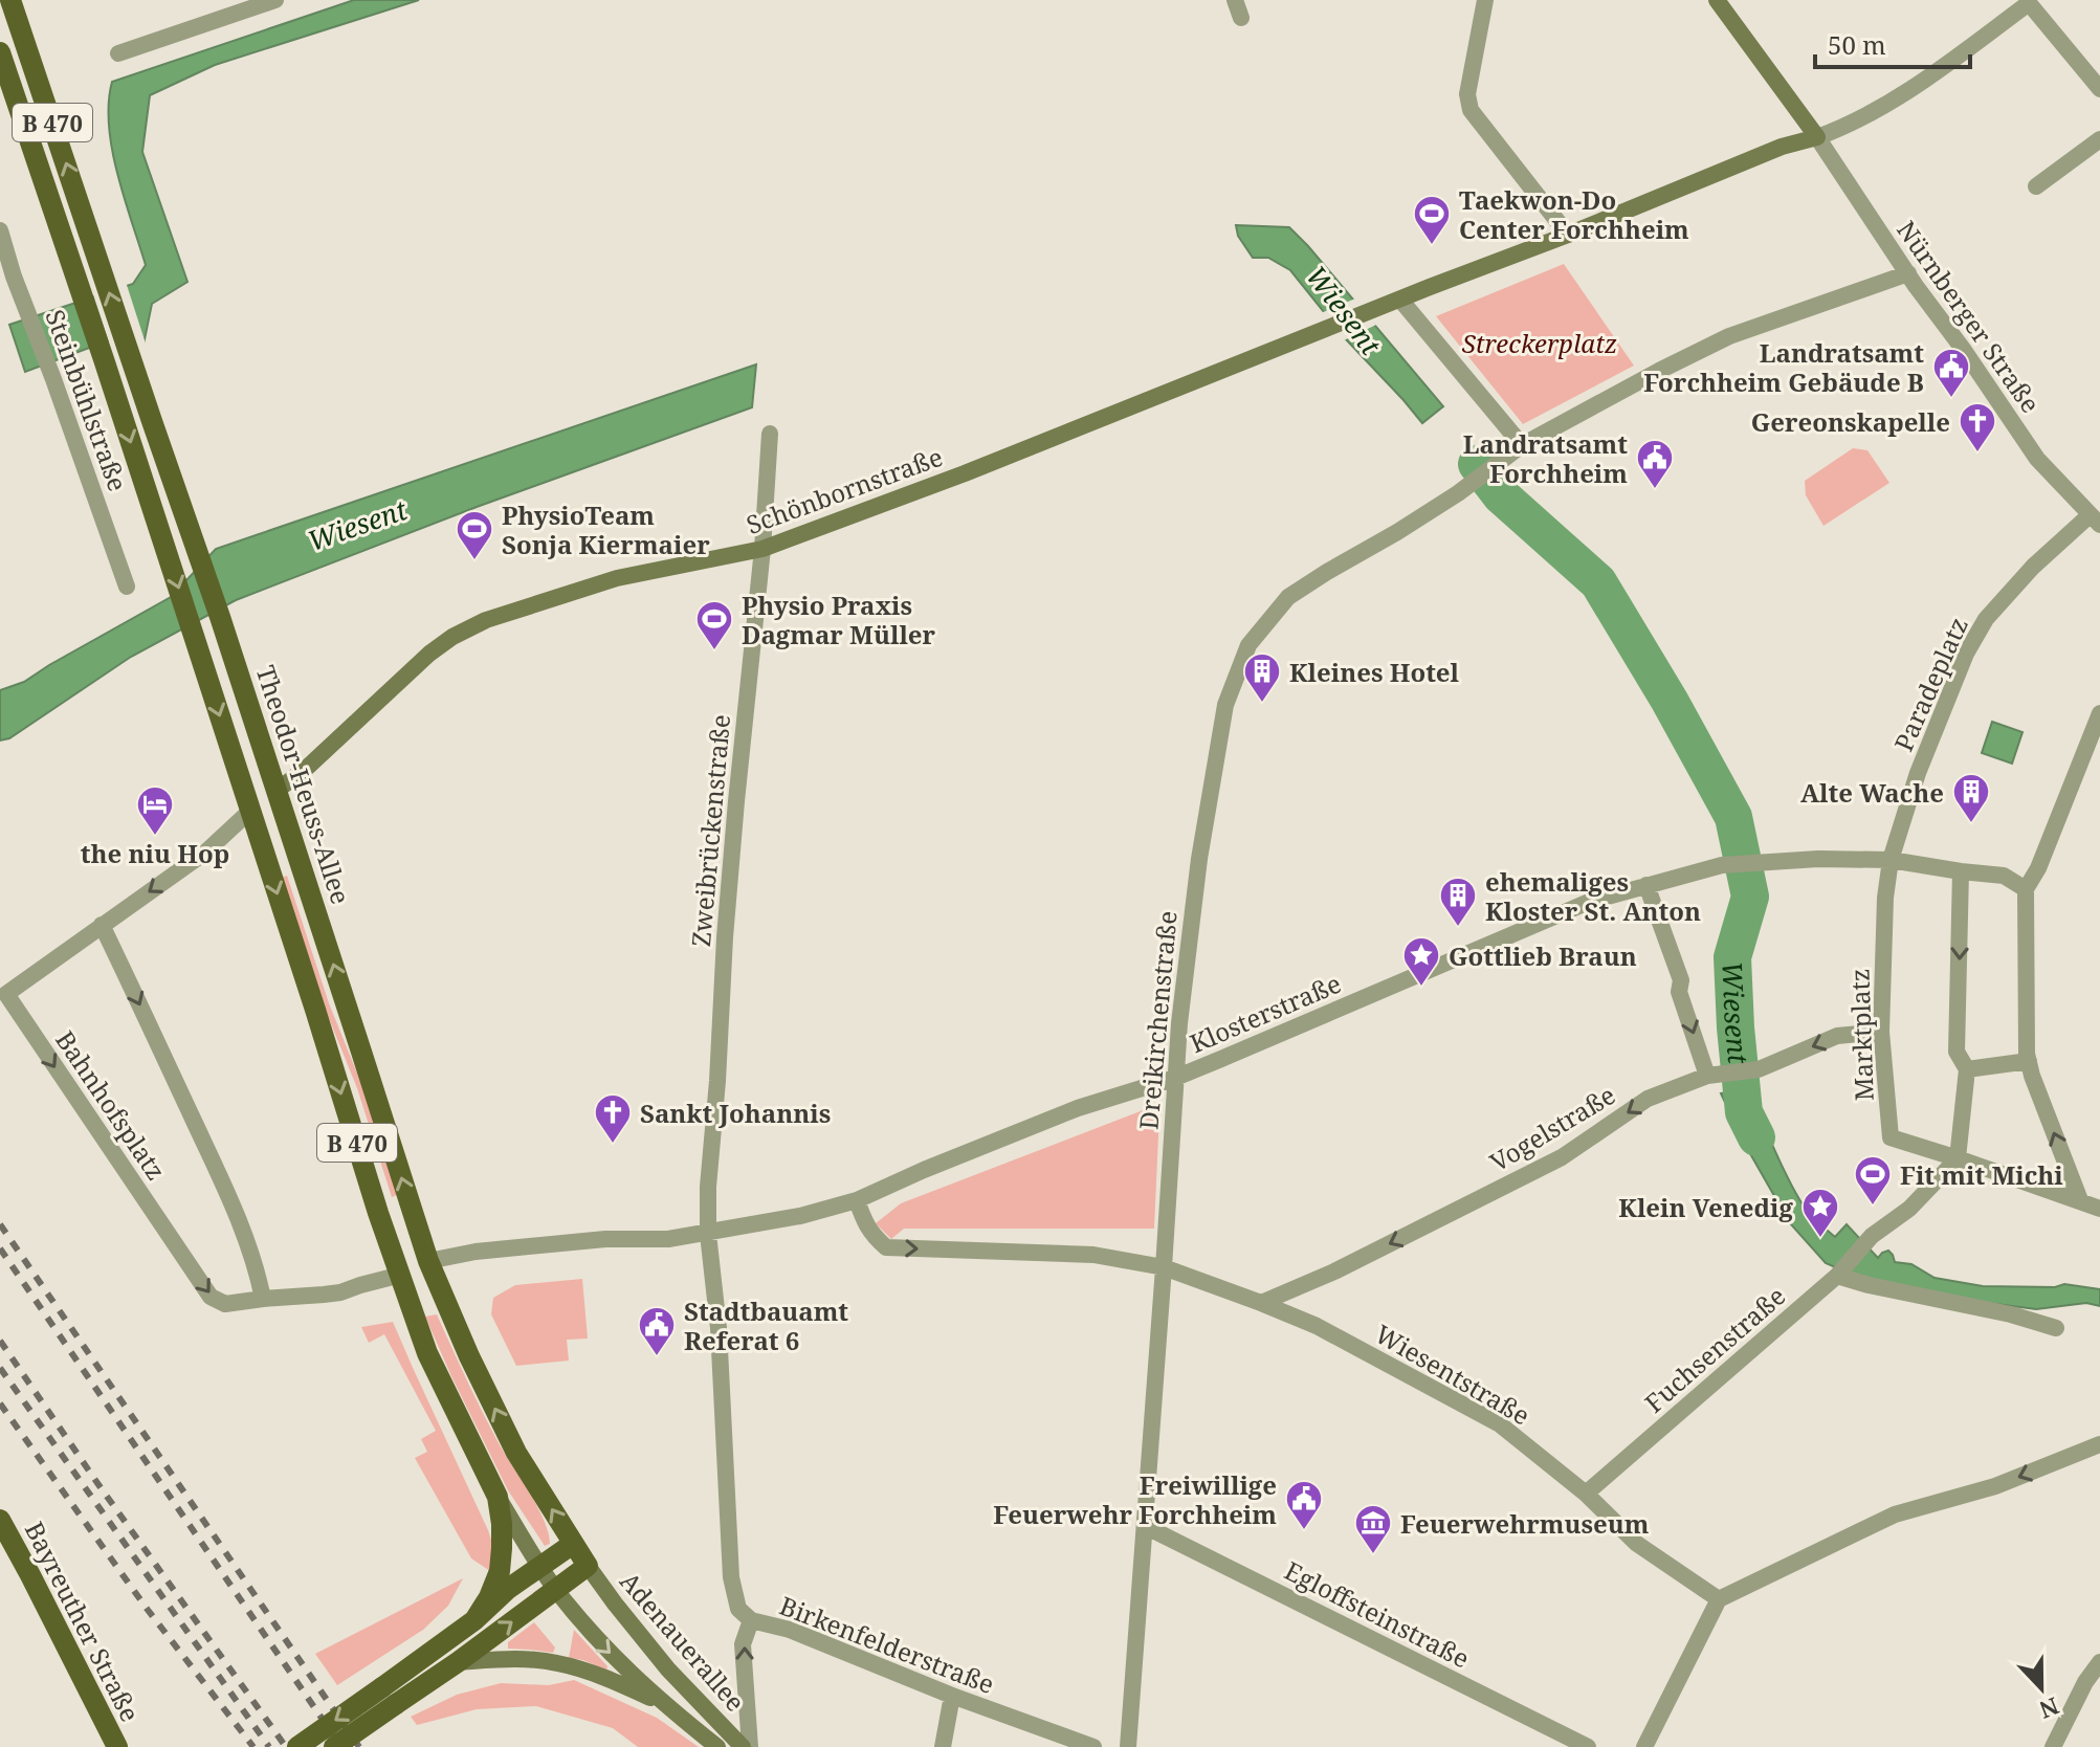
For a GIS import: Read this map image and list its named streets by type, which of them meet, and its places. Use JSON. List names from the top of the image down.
{
  "streets": {
    "main road": ["B 470", "Theodor-Heuss-Allee", "Bayreuther Straße"],
    "street": [
      "Nürnberger Straße",
      "Steinbühlstraße",
      "Schönbornstraße",
      "Paradeplatz",
      "Zweibrückenstraße",
      "Klosterstraße",
      "Dreikirchenstraße",
      "Marktplatz",
      "Bahnhofsplatz",
      "Vogelstraße",
      "Fuchsenstraße",
      "Wiesentstraße",
      "Egloffsteinstraße",
      "Adenauerallee",
      "Birkenfelderstraße"
    ]
  },
  "crossings": [
    ["B 470", "Theodor-Heuss-Allee"],
    ["B 470", "Bahnhofsplatz"],
    ["B 470", "Adenauerallee"],
    ["Nürnberger Straße", "Paradeplatz"],
    ["Nürnberger Straße", "Dreikirchenstraße"],
    ["Schönbornstraße", "Theodor-Heuss-Allee"],
    ["Schönbornstraße", "Zweibrückenstraße"],
    ["Paradeplatz", "Klosterstraße"],
    ["Paradeplatz", "Marktplatz"],
    ["Theodor-Heuss-Allee", "Klosterstraße"],
    ["Theodor-Heuss-Allee", "Adenauerallee"],
    ["Zweibrückenstraße", "Klosterstraße"],
    ["Zweibrückenstraße", "Birkenfelderstraße"],
    ["Klosterstraße", "Dreikirchenstraße"],
    ["Klosterstraße", "Marktplatz"],
    ["Klosterstraße", "Wiesentstraße"],
    ["Klosterstraße", "Birkenfelderstraße"],
    ["Dreikirchenstraße", "Wiesentstraße"],
    ["Dreikirchenstraße", "Egloffsteinstraße"],
    ["Marktplatz", "Vogelstraße"],
    ["Marktplatz", "Fuchsenstraße"],
    ["Vogelstraße", "Wiesentstraße"],
    ["Fuchsenstraße", "Wiesentstraße"]
  ],
  "one_way": ["Vogelstraße"],
  "water": ["Wiesent"],
  "parks": ["Streckerplatz"],
  "places": {
    "sports": [
      "Taekwon-Do Center Forchheim",
      "PhysioTeam Sonja Kiermaier",
      "Physio Praxis Dagmar Müller",
      "Fit mit Michi"
    ],
    "public building": [
      "Landratsamt Forchheim Gebäude B",
      "Landratsamt Forchheim",
      "Stadtbauamt Referat 6",
      "Freiwillige Feuerwehr Forchheim"
    ],
    "church": ["Gereonskapelle", "Sankt Johannis"],
    "building": ["Kleines Hotel", "Alte Wache", "ehemaliges Kloster St. Anton"],
    "hotel": ["the niu Hop"],
    "place": ["Gottlieb Braun", "Klein Venedig"],
    "museum": ["Feuerwehrmuseum"]
  },
  "scale_bar": "50 m",
  "north": "bottom"
}
